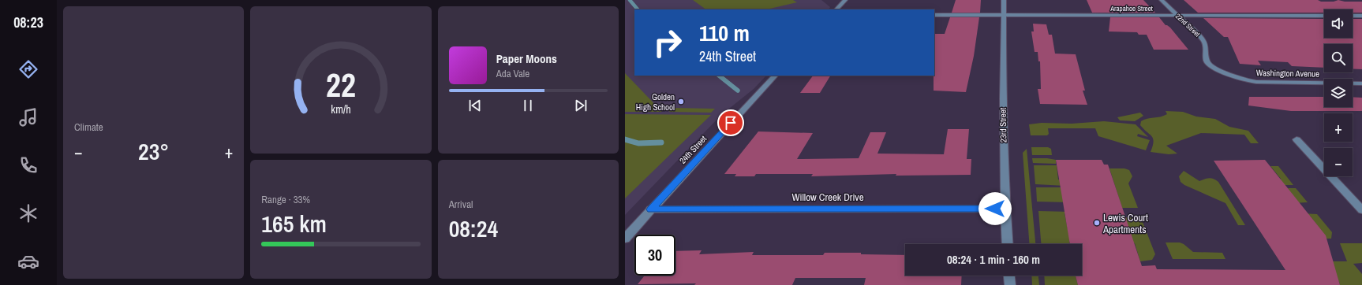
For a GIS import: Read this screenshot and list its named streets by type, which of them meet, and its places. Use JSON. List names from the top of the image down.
{
  "streets": {
    "street": [
      "Arapahoe Street",
      "22nd Street",
      "Washington Avenue",
      "23rd Street",
      "24th Street",
      "Willow Creek Drive"
    ]
  },
  "crossings": [
    ["Arapahoe Street", "22nd Street"],
    ["Arapahoe Street", "23rd Street"],
    ["22nd Street", "Washington Avenue"],
    ["23rd Street", "Willow Creek Drive"],
    ["24th Street", "Willow Creek Drive"]
  ],
  "places": ["Golden High School", "Lewis Court Apartments"],
  "page": {
    "tabs": "08:23",
    "tile": [
      "Climate",
      ["Range · 33%", "165 km"],
      ["Arrival", "08:24"]
    ],
    "map_buttons": ["+", "−"],
    "turn": ["110 m", "24th Street"],
    "song": ["Paper Moons", "Ada Vale"],
    "heat": ["−", "23°", "+"],
    "limit": "30",
    "trip": "08:24 · 1 min · 160 m",
    "gauge": ["22", "km/h"]
  }
}
